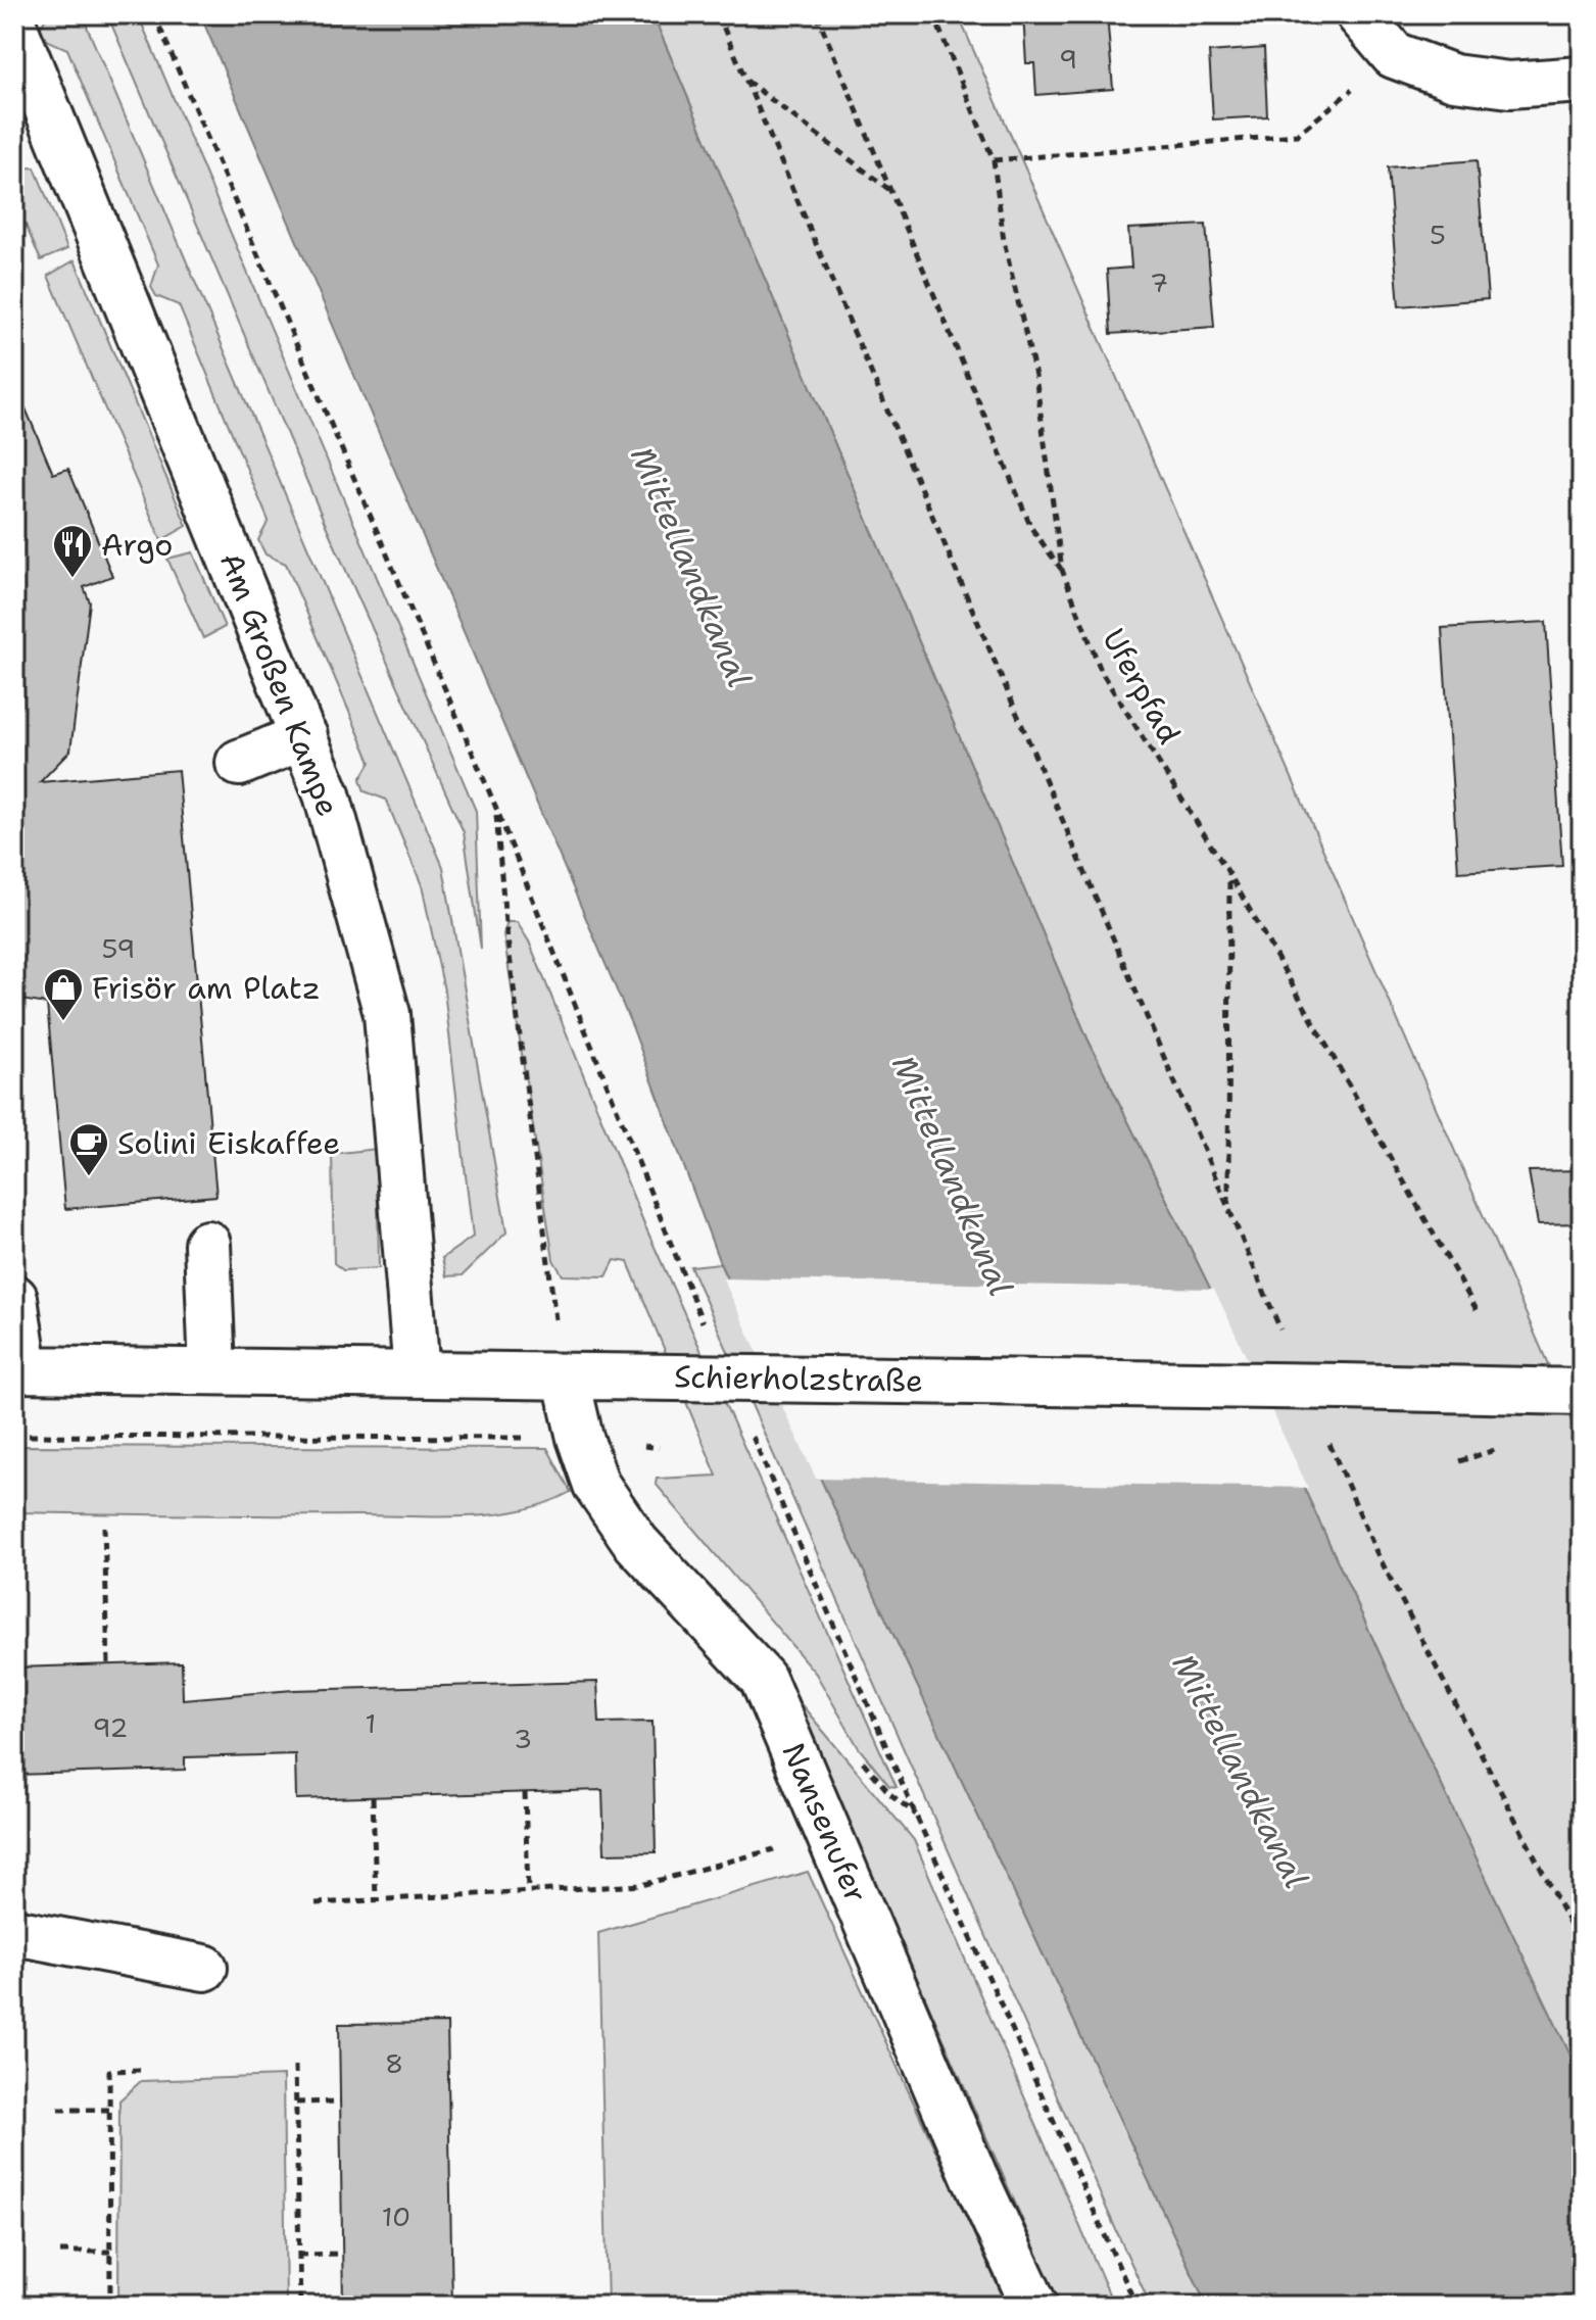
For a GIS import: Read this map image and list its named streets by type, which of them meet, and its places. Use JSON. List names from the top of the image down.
{
  "streets": {
    "street": ["Am Großen Kampe", "Schierholzstraße", "Nansenufer"],
    "path": ["Uferpfad"]
  },
  "crossings": [
    ["Am Großen Kampe", "Schierholzstraße"],
    ["Schierholzstraße", "Nansenufer"]
  ],
  "water": ["Mittellandkanal"],
  "places": {
    "restaurant": ["Argo"],
    "shop": ["Frisör am Platz"],
    "cafe": ["Solini Eiskaffee"]
  },
  "house_numbers": [
    "9",
    "5",
    "7",
    "59",
    "1",
    "92",
    "3",
    "8",
    "10"
  ]
}
